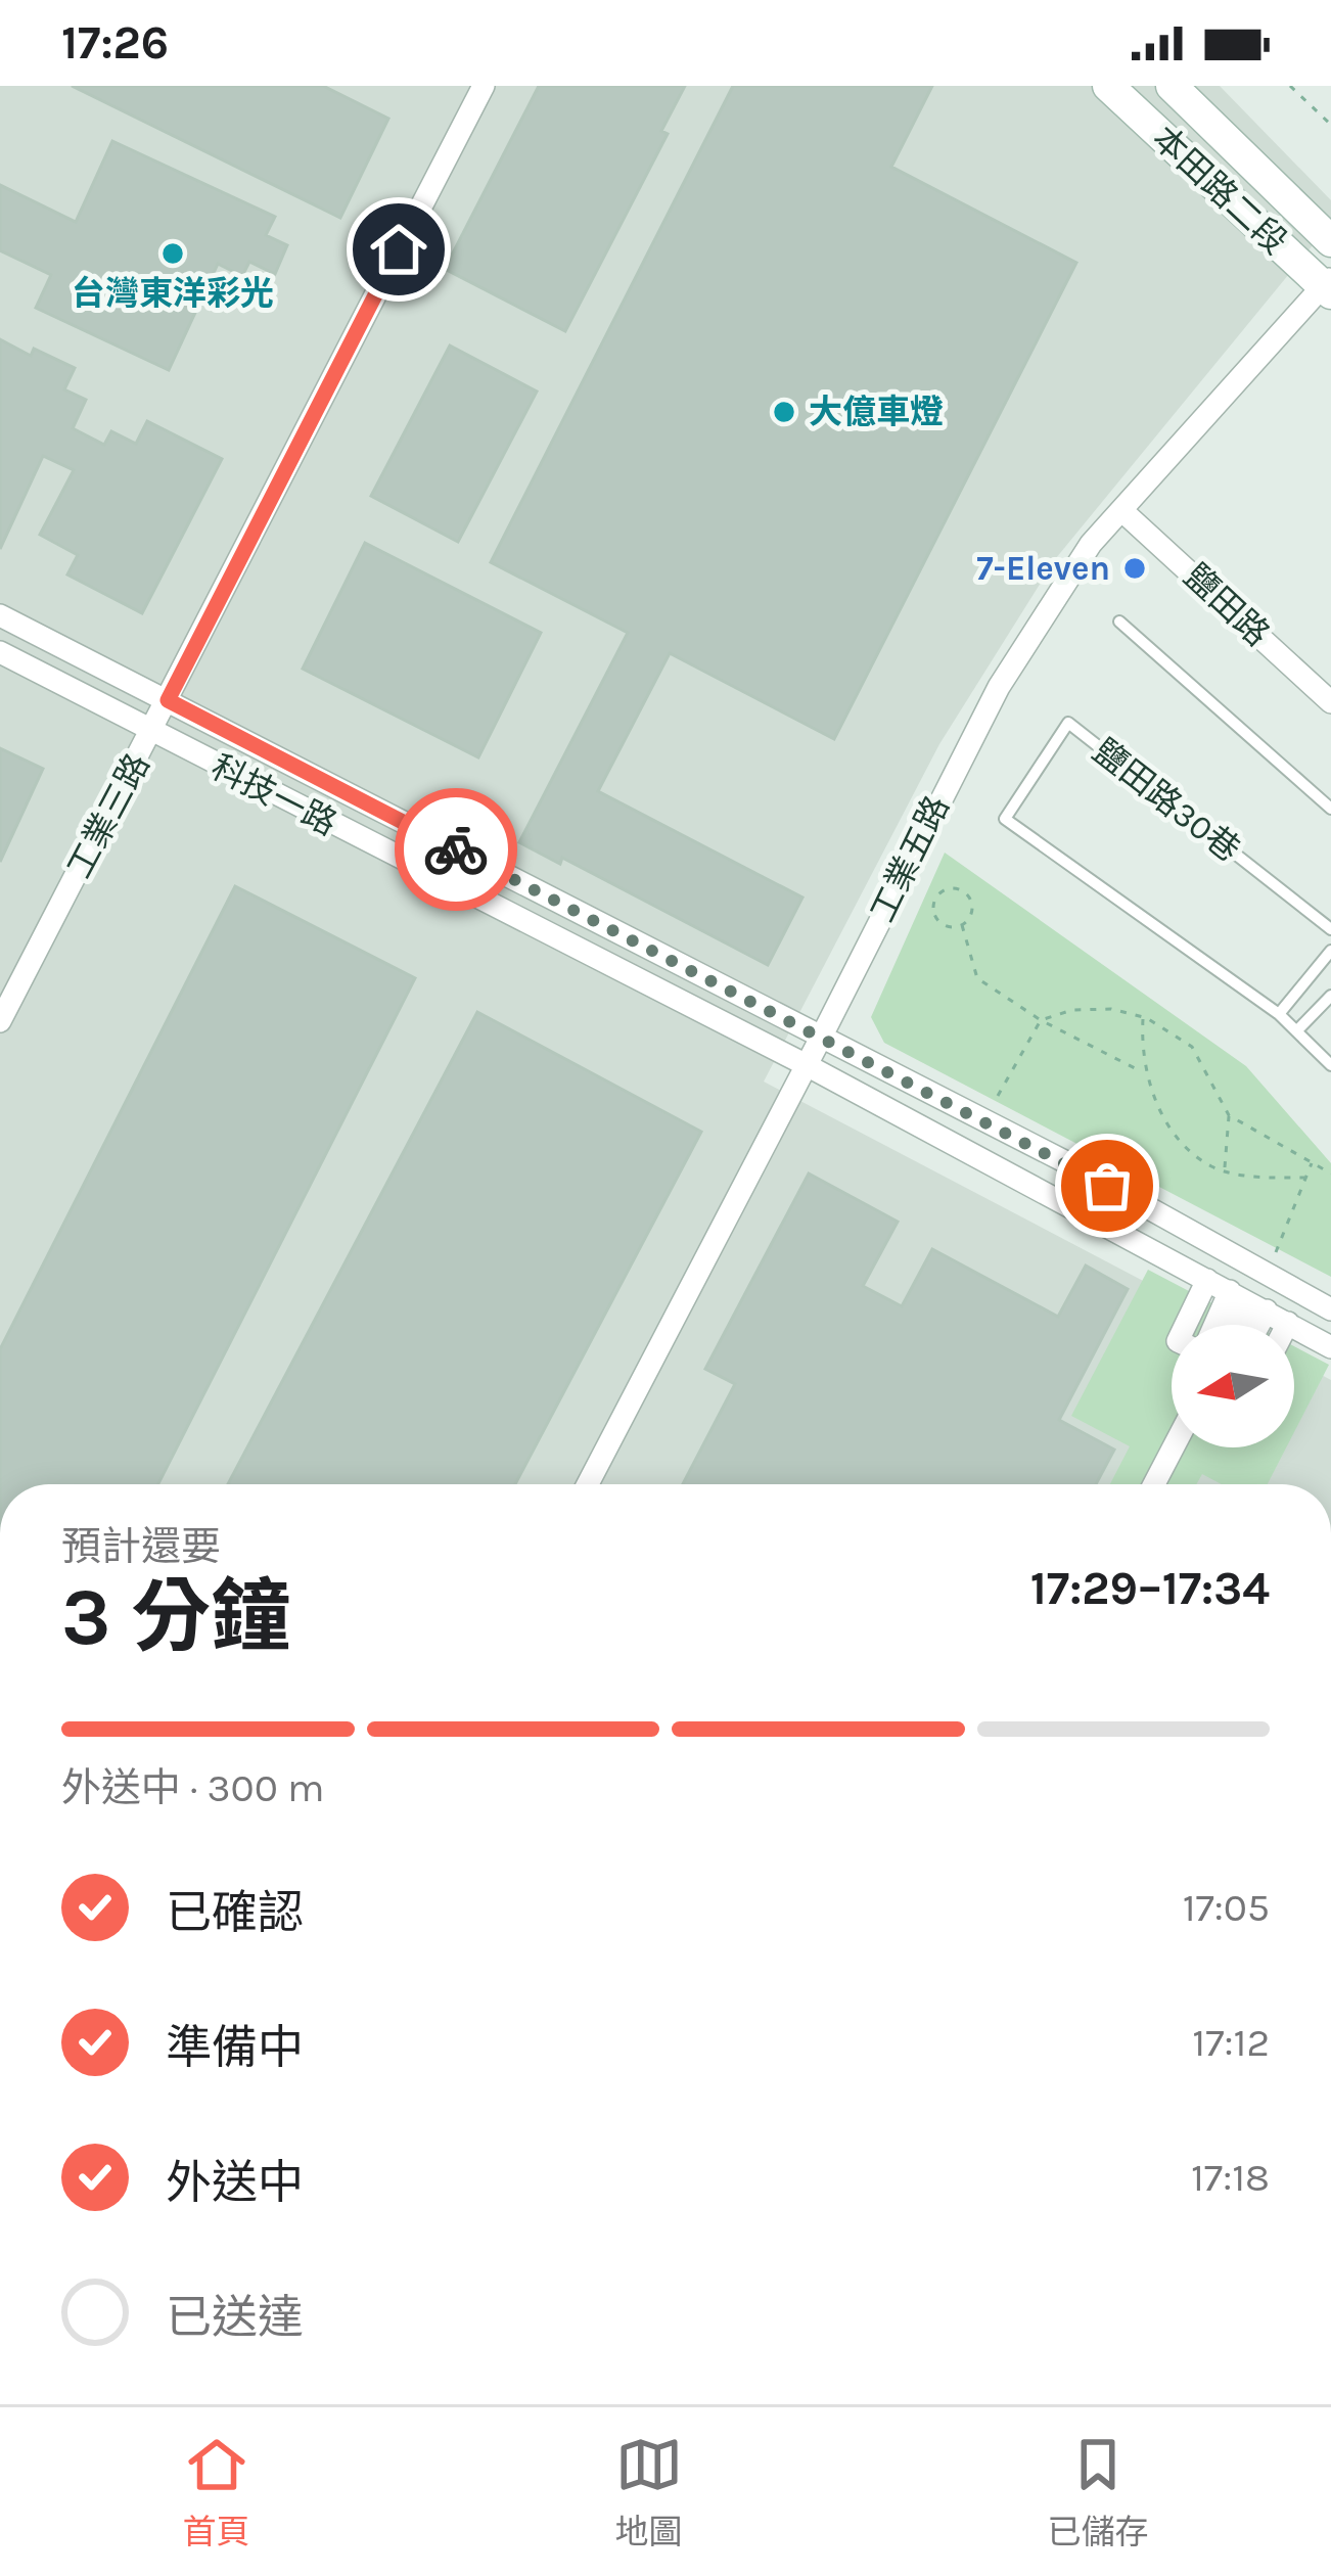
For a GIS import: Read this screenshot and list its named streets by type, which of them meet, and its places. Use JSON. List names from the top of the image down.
{
  "streets": {
    "street": [
      "本田路二段",
      "鹽田路",
      "科技一路",
      "工業三路",
      "工業五路"
    ],
    "lane": ["鹽田路30巷"]
  },
  "crossings": [
    ["本田路二段", "工業五路"],
    ["鹽田路", "工業五路"],
    ["科技一路", "工業三路"],
    ["科技一路", "工業五路"]
  ],
  "places": ["台灣東洋彩光", "大億車燈", "7-Eleven"],
  "north": "left",
  "page": {
    "status": "17:26",
    "heading": ["3 分鐘", "預計還要", "17:29–17:34"],
    "bar": "外送中 · 300 m",
    "list": [
      ["已確認", "17:05"],
      ["準備中", "17:12"],
      ["外送中", "17:18"],
      "已送達"
    ],
    "tabs": ["首頁", "地圖", "已儲存"]
  }
}
